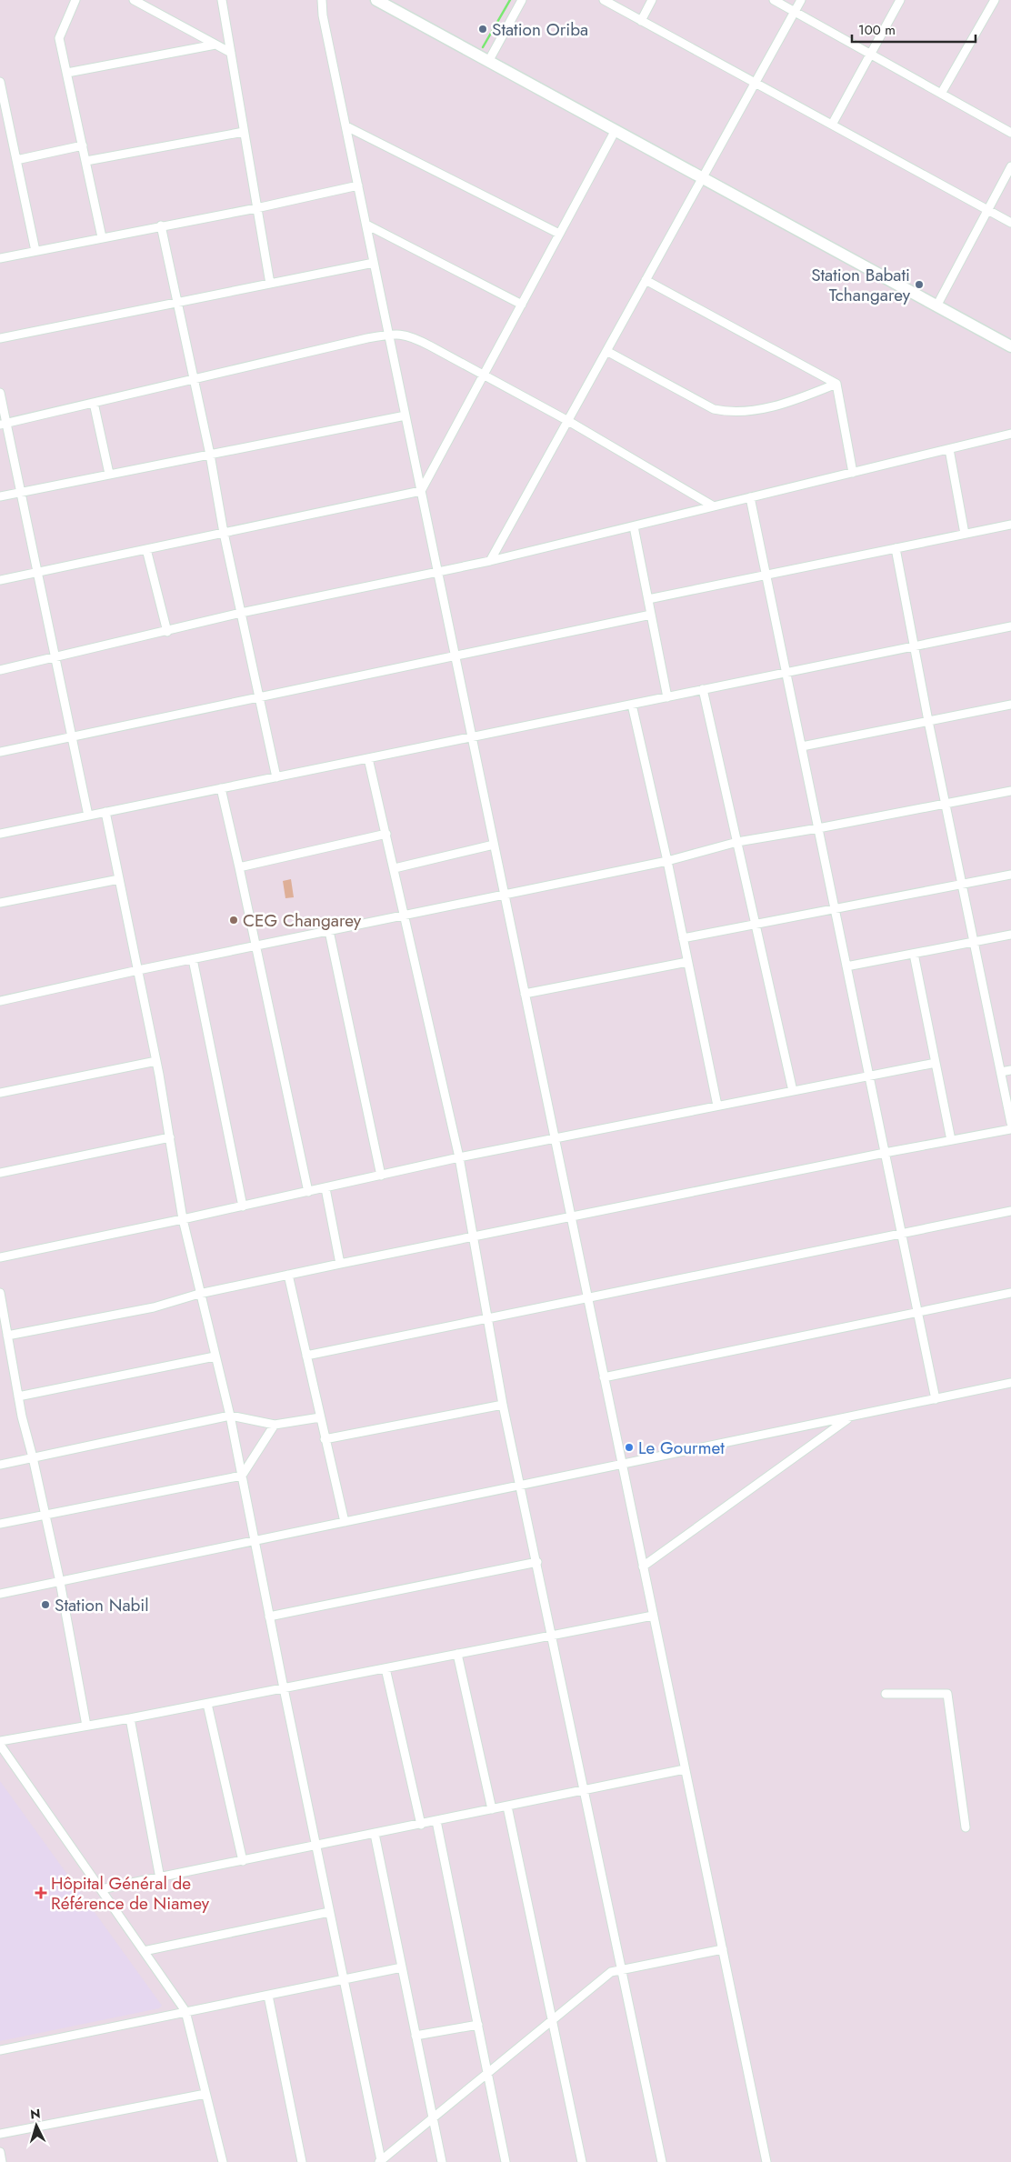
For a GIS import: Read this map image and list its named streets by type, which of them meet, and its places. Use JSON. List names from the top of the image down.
{
  "places": {
    "other": [
      "Station Oriba",
      "Station Babati Tchangarey",
      "CEG Changarey",
      "Le Gourmet",
      "Station Nabil"
    ],
    "health": ["Hôpital Général de Référence de Niamey"]
  },
  "scale_bar": "100 m",
  "north": "top"
}
